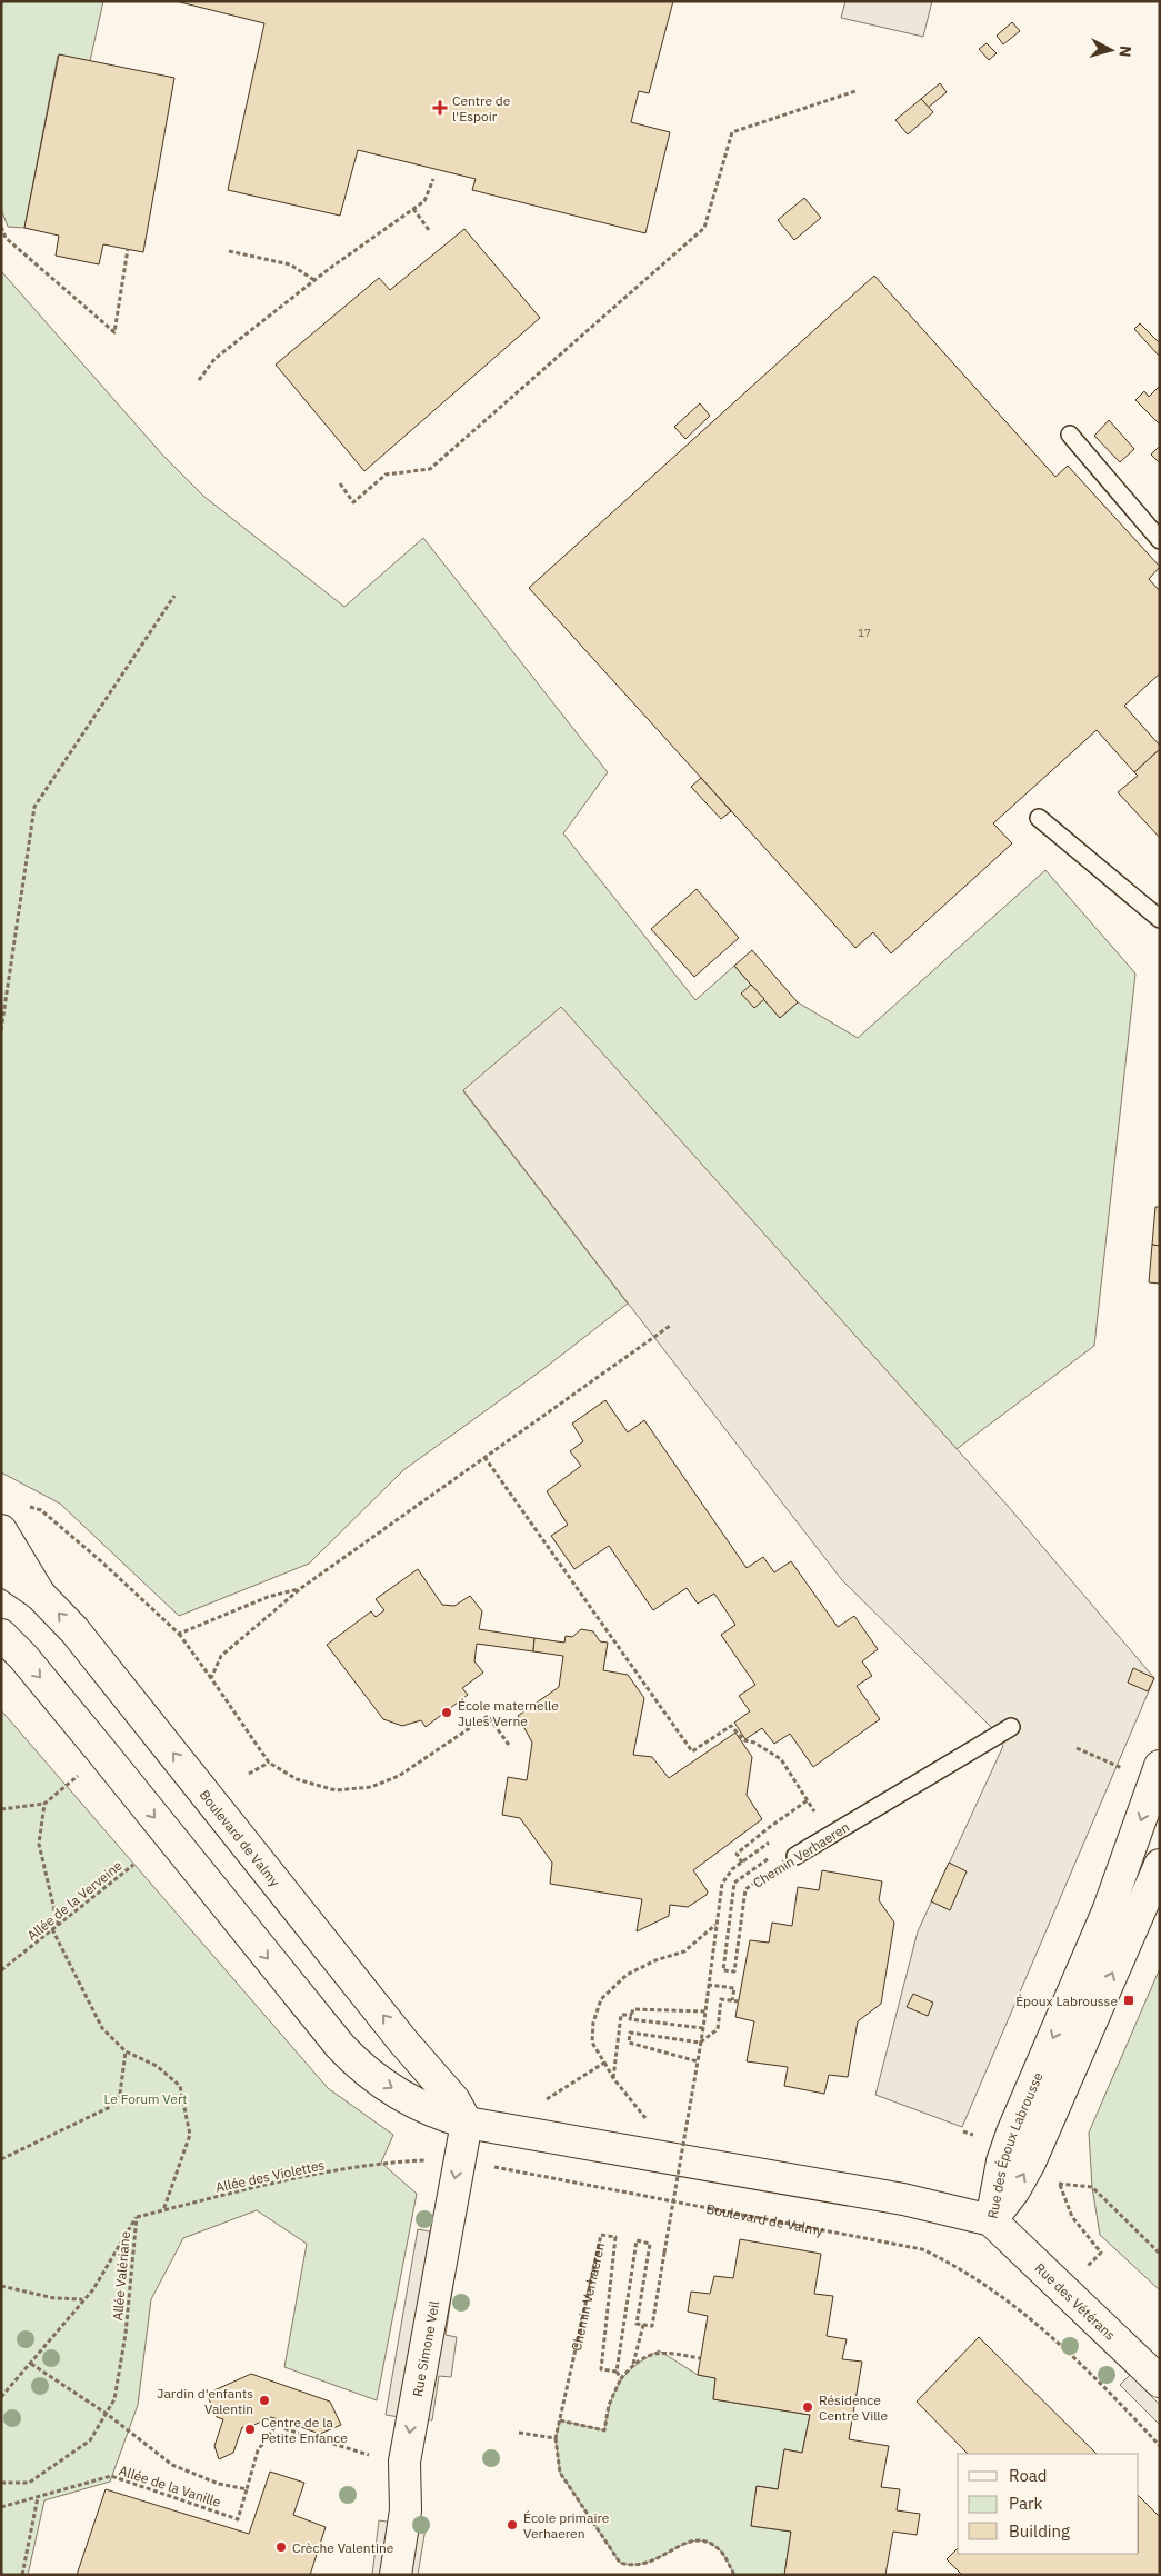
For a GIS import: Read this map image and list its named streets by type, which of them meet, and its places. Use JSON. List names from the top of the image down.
{
  "streets": {
    "main road": [
      "Boulevard de Valmy",
      "Rue des Époux Labrousse",
      "Rue des Vétérans",
      "Rue Simone Veil"
    ],
    "lane": ["Chemin Verhaeren"],
    "path": [
      "Allée de la Verveine",
      "Allée des Violettes",
      "Allée Valériane",
      "Allée de la Vanille"
    ]
  },
  "crossings": [
    ["Boulevard de Valmy", "Allée des Violettes"],
    ["Boulevard de Valmy", "Rue Simone Veil"],
    ["Rue des Époux Labrousse", "Rue des Vétérans"],
    ["Allée des Violettes", "Allée Valériane"],
    ["Allée Valériane", "Allée de la Vanille"]
  ],
  "one_way": ["Rue Simone Veil"],
  "parks": ["Le Forum Vert"],
  "places": {
    "health": ["Centre de l'Espoir"],
    "other": [
      "École maternelle Jules Verne",
      "Jardin d'enfants Valentin",
      "Résidence Centre Ville",
      "Centre de la Petite Enfance",
      "École primaire Verhaeren",
      "Crèche Valentine"
    ],
    "transit": ["Époux Labrousse"]
  },
  "house_numbers": ["17"],
  "legend": ["Road", "Park", "Building"],
  "north": "right"
}
